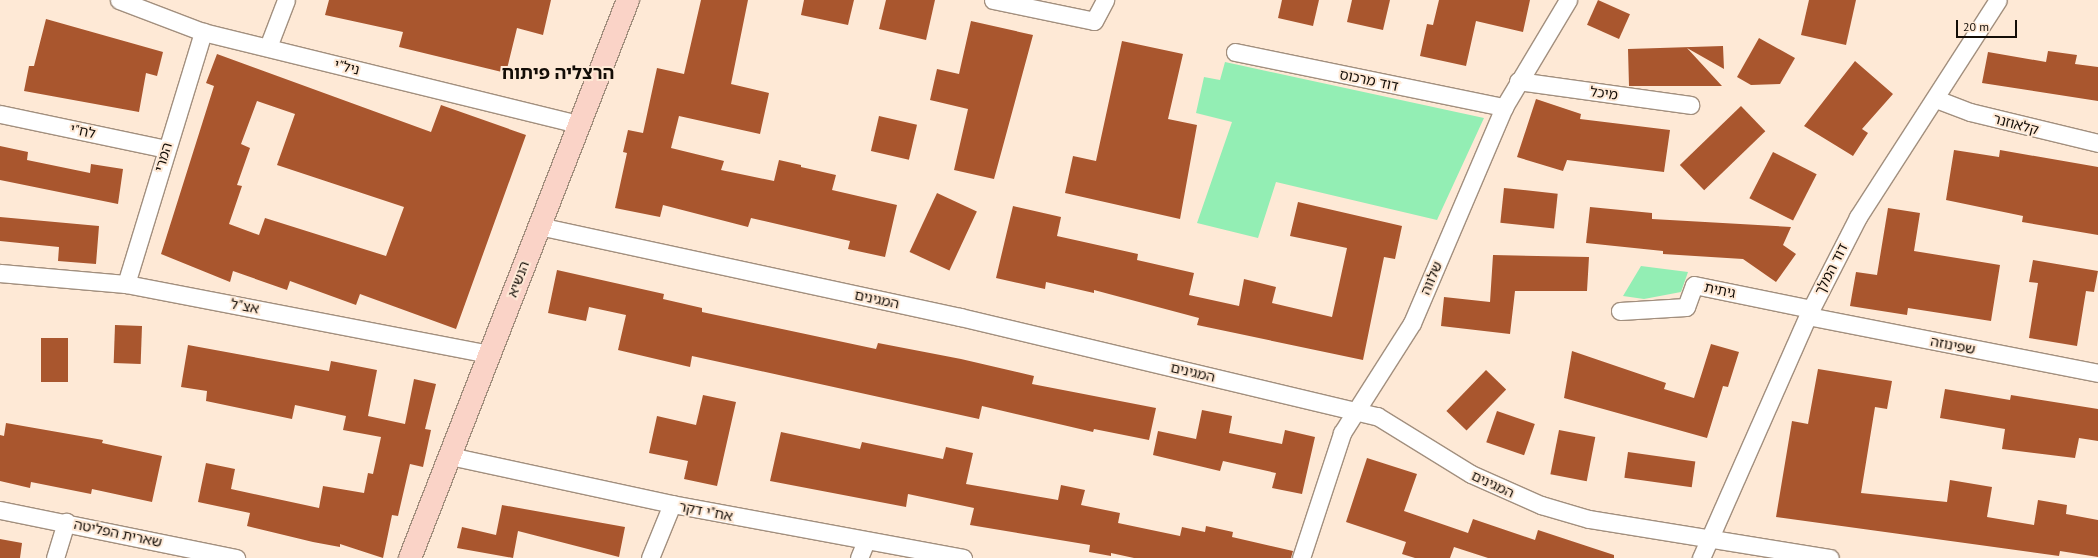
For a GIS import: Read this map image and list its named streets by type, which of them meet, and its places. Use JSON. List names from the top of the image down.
{
  "streets": {
    "street": [
      "ניל\"י",
      "דוד מרכוס",
      "מיכל",
      "קלאוזנר",
      "לח\"י",
      "המרי",
      "דוד המלך",
      "שלווה",
      "הנשיא",
      "גיתית",
      "המגינים",
      "אצ\"ל",
      "שפינוזה",
      "אח\"י דקר",
      "שארית הפליטה"
    ]
  },
  "crossings": [
    ["ניל\"י", "המרי"],
    ["ניל\"י", "הנשיא"],
    ["דוד מרכוס", "שלווה"],
    ["מיכל", "שלווה"],
    ["קלאוזנר", "דוד המלך"],
    ["לח\"י", "המרי"],
    ["המרי", "אצ\"ל"],
    ["דוד המלך", "גיתית"],
    ["דוד המלך", "המגינים"],
    ["דוד המלך", "שפינוזה"],
    ["שלווה", "המגינים"],
    ["הנשיא", "המגינים"],
    ["הנשיא", "אצ\"ל"],
    ["הנשיא", "אח\"י דקר"],
    ["גיתית", "שפינוזה"]
  ],
  "districts": ["הרצליה פיתוח"],
  "scale_bar": "20 m"
}
